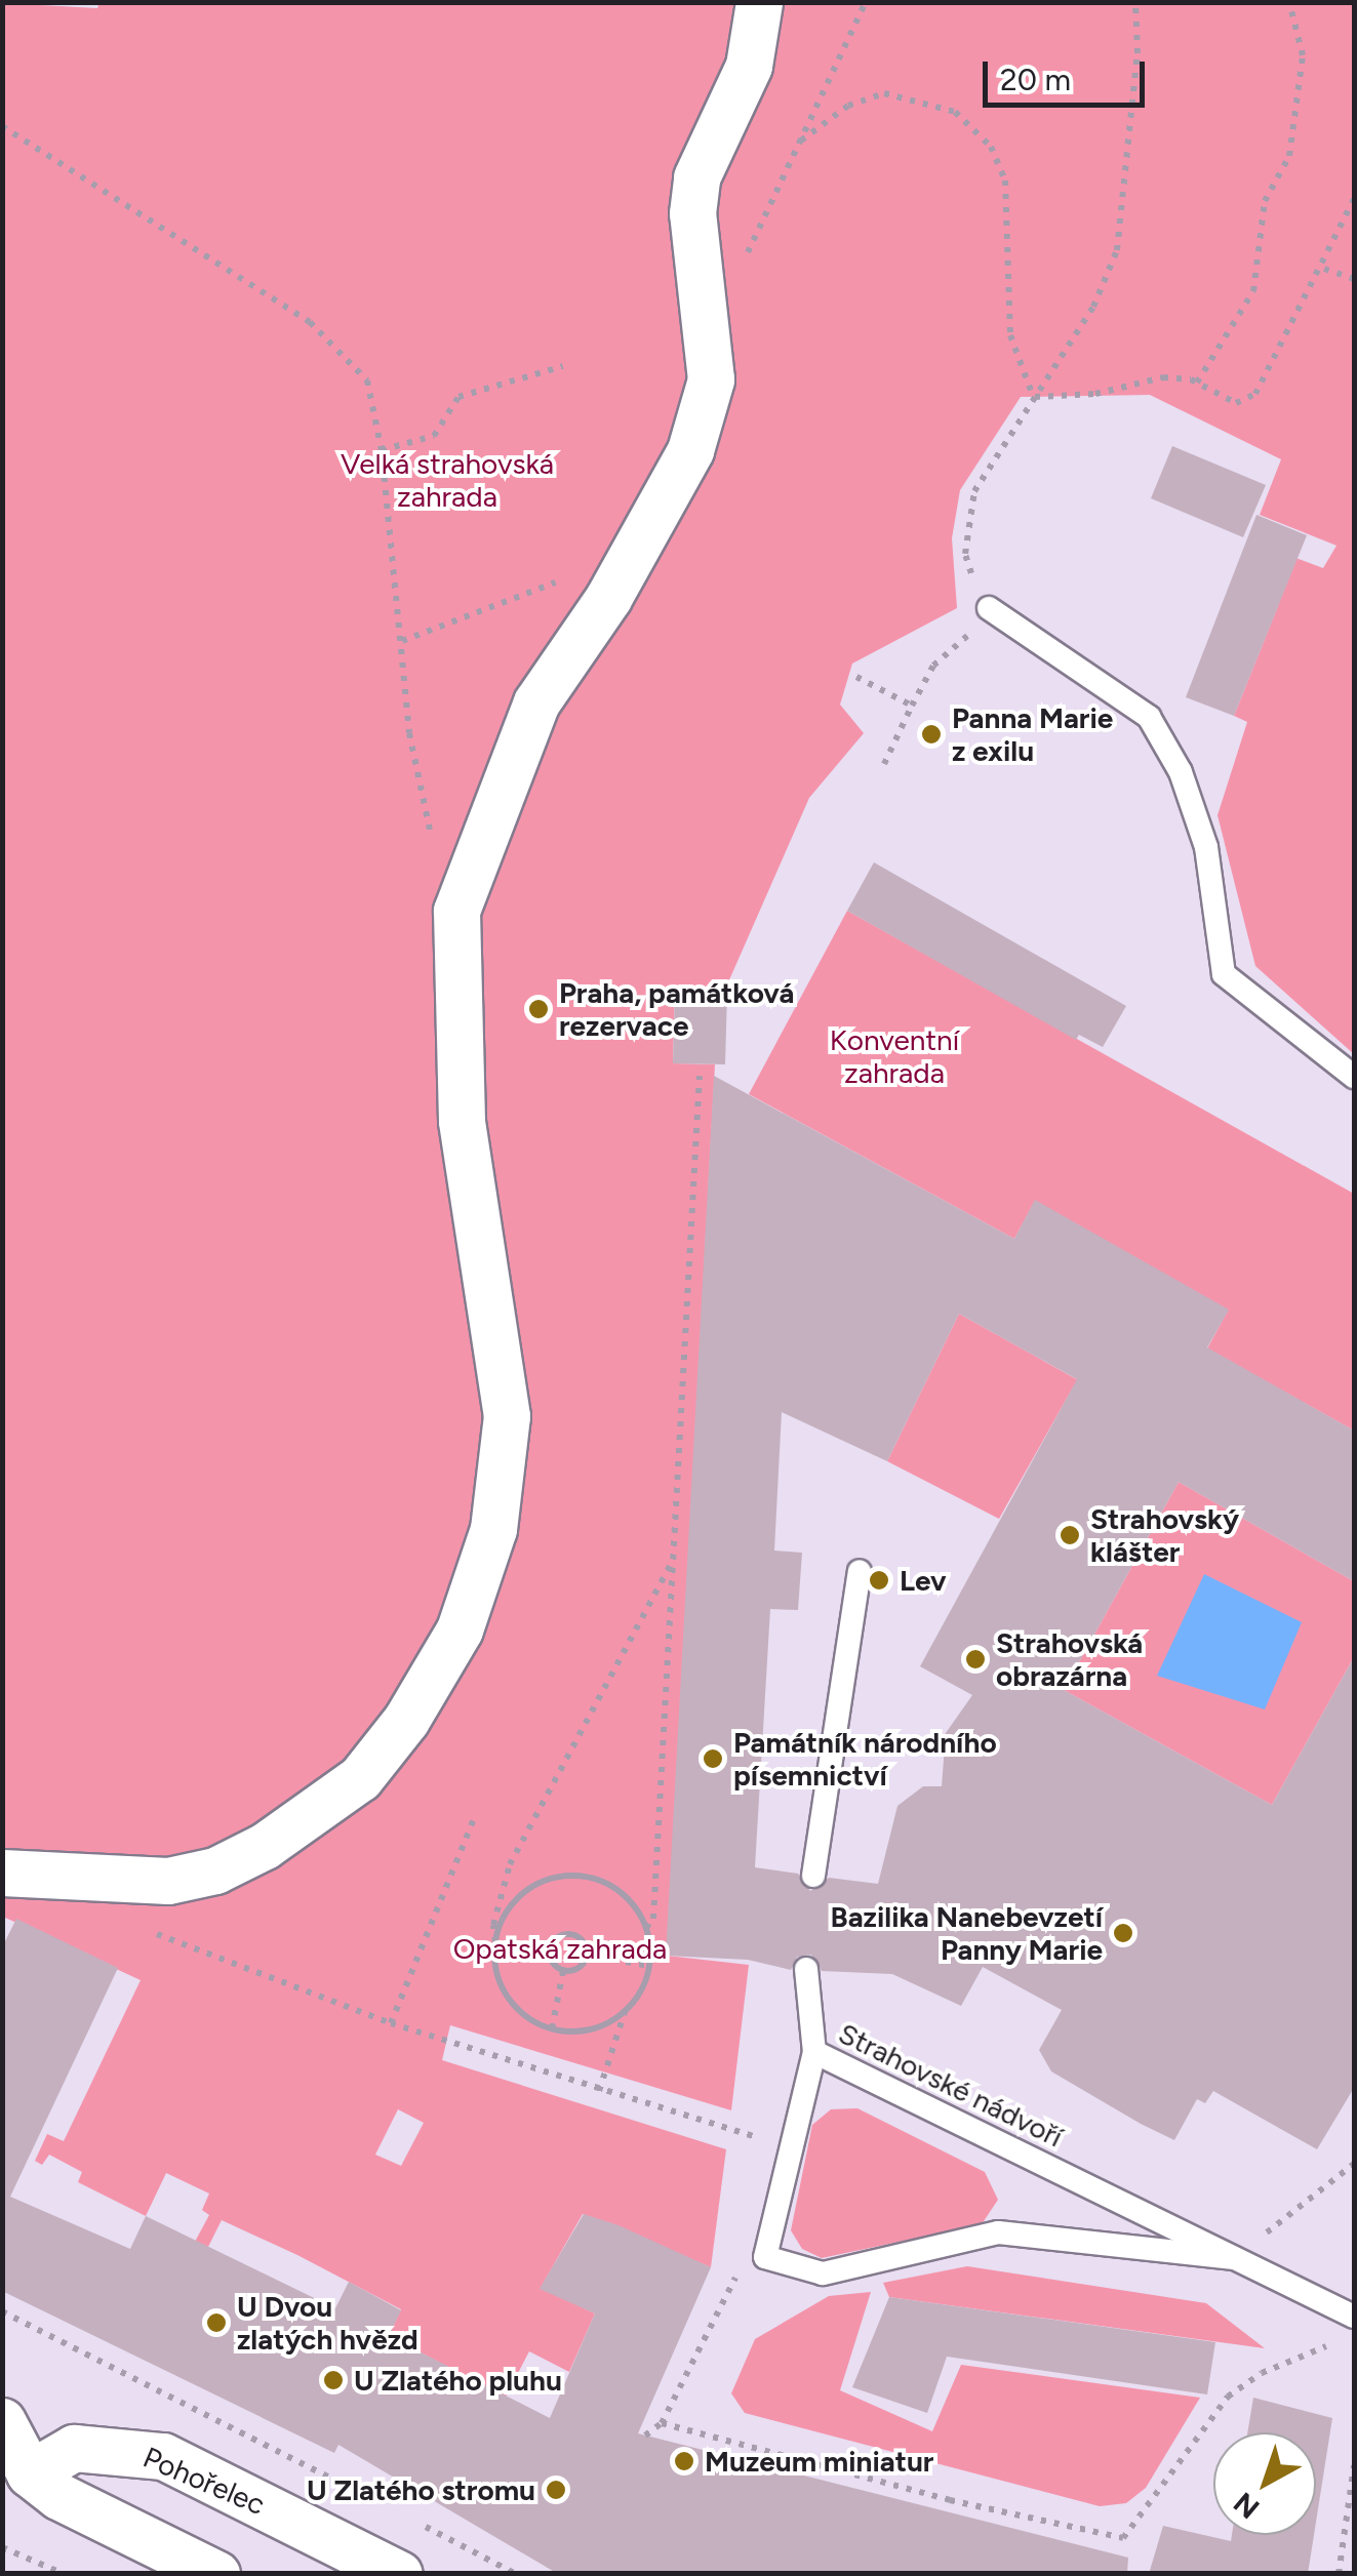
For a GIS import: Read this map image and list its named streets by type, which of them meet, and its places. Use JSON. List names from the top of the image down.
{
  "streets": {
    "street": ["Pohořelec"],
    "lane": ["Strahovské nádvoří"]
  },
  "parks": ["Velká strahovská zahrada", "Konventní zahrada", "Opatská zahrada"],
  "places": [
    "Panna Marie z exilu",
    "Praha, památková rezervace",
    "Strahovský klášter",
    "Lev",
    "Strahovská obrazárna",
    "Památník národního písemnictví",
    "Bazilika Nanebevzetí Panny Marie",
    "U Dvou zlatých hvězd",
    "U Zlatého pluhu",
    "Muzeum miniatur",
    "U Zlatého stromu"
  ],
  "scale_bar": "20 m",
  "north": "bottom left"
}
